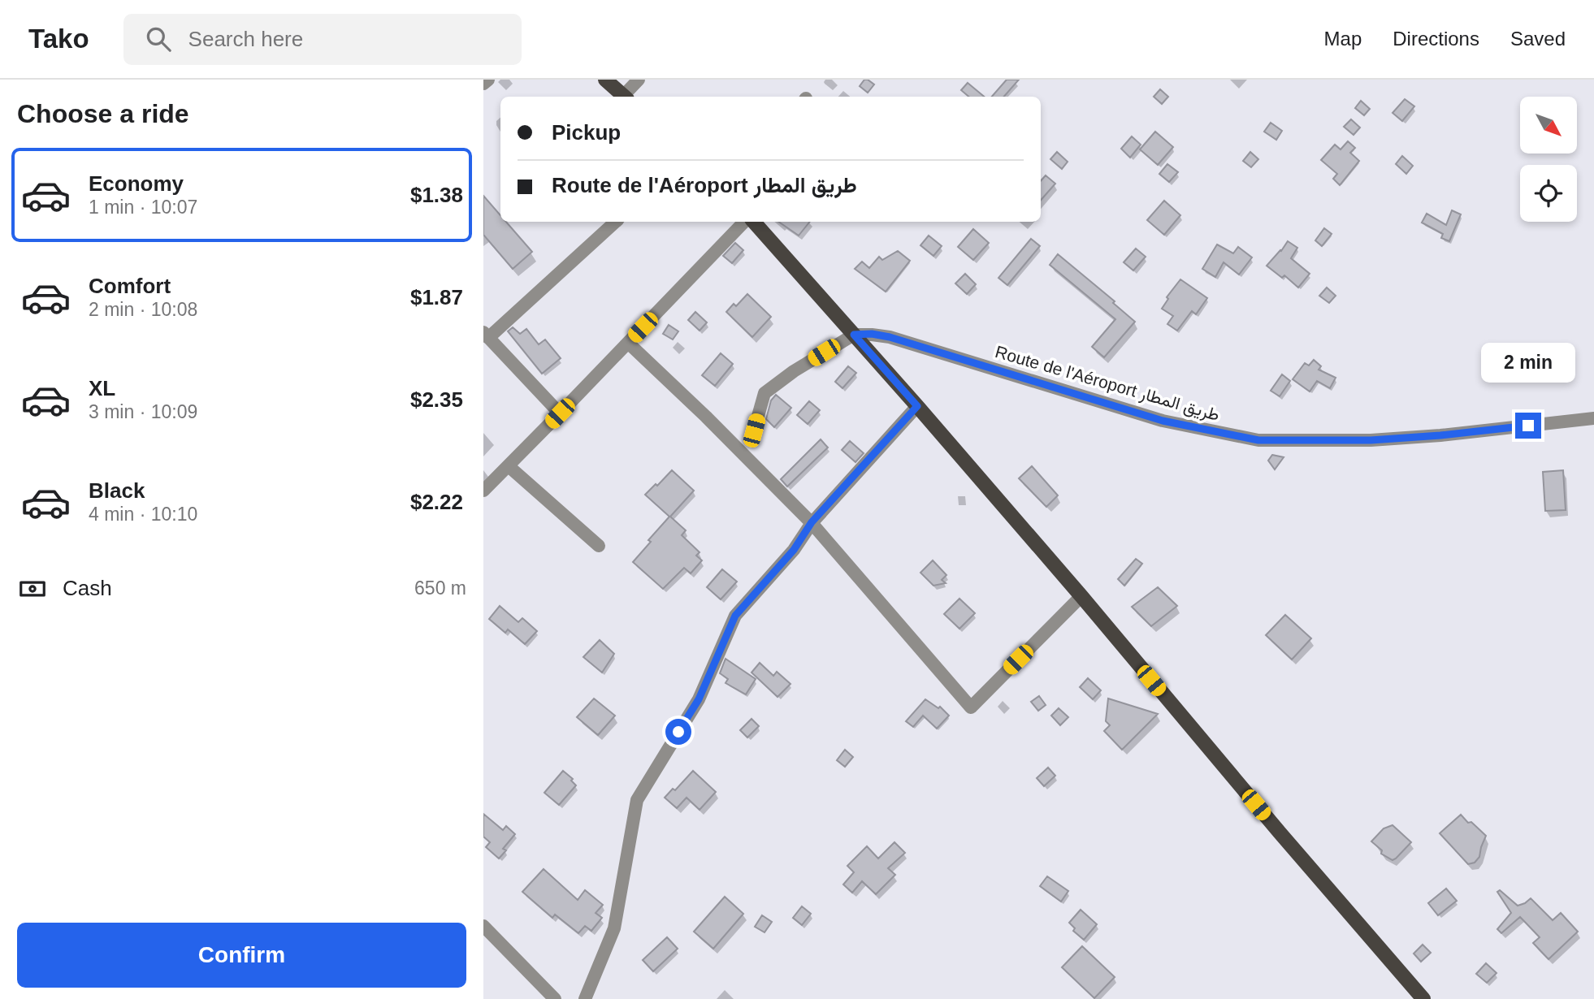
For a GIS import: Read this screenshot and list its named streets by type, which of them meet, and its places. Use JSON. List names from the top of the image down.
{
  "streets": {
    "street": ["Route de l'Aéroport طريق المطار"]
  },
  "north": "bottom right",
  "page": {
    "header": "Tako",
    "search": "Search here",
    "nav": ["Map", "Directions", "Saved"],
    "heading": "Choose a ride",
    "banner": ["Pickup", "Route de l'Aéroport طريق المطار"],
    "list": [
      {
        "name": "Economy",
        "note": "1 min · 10:07",
        "value": "$1.38"
      },
      {
        "name": "Comfort",
        "note": "2 min · 10:08",
        "value": "$1.87"
      },
      {
        "name": "XL",
        "note": "3 min · 10:09",
        "value": "$2.35"
      },
      {
        "name": "Black",
        "note": "4 min · 10:10",
        "value": "$2.22"
      }
    ],
    "bubble": "2 min",
    "pay": ["Cash", "650 m"],
    "buttons": "Confirm"
  }
}
